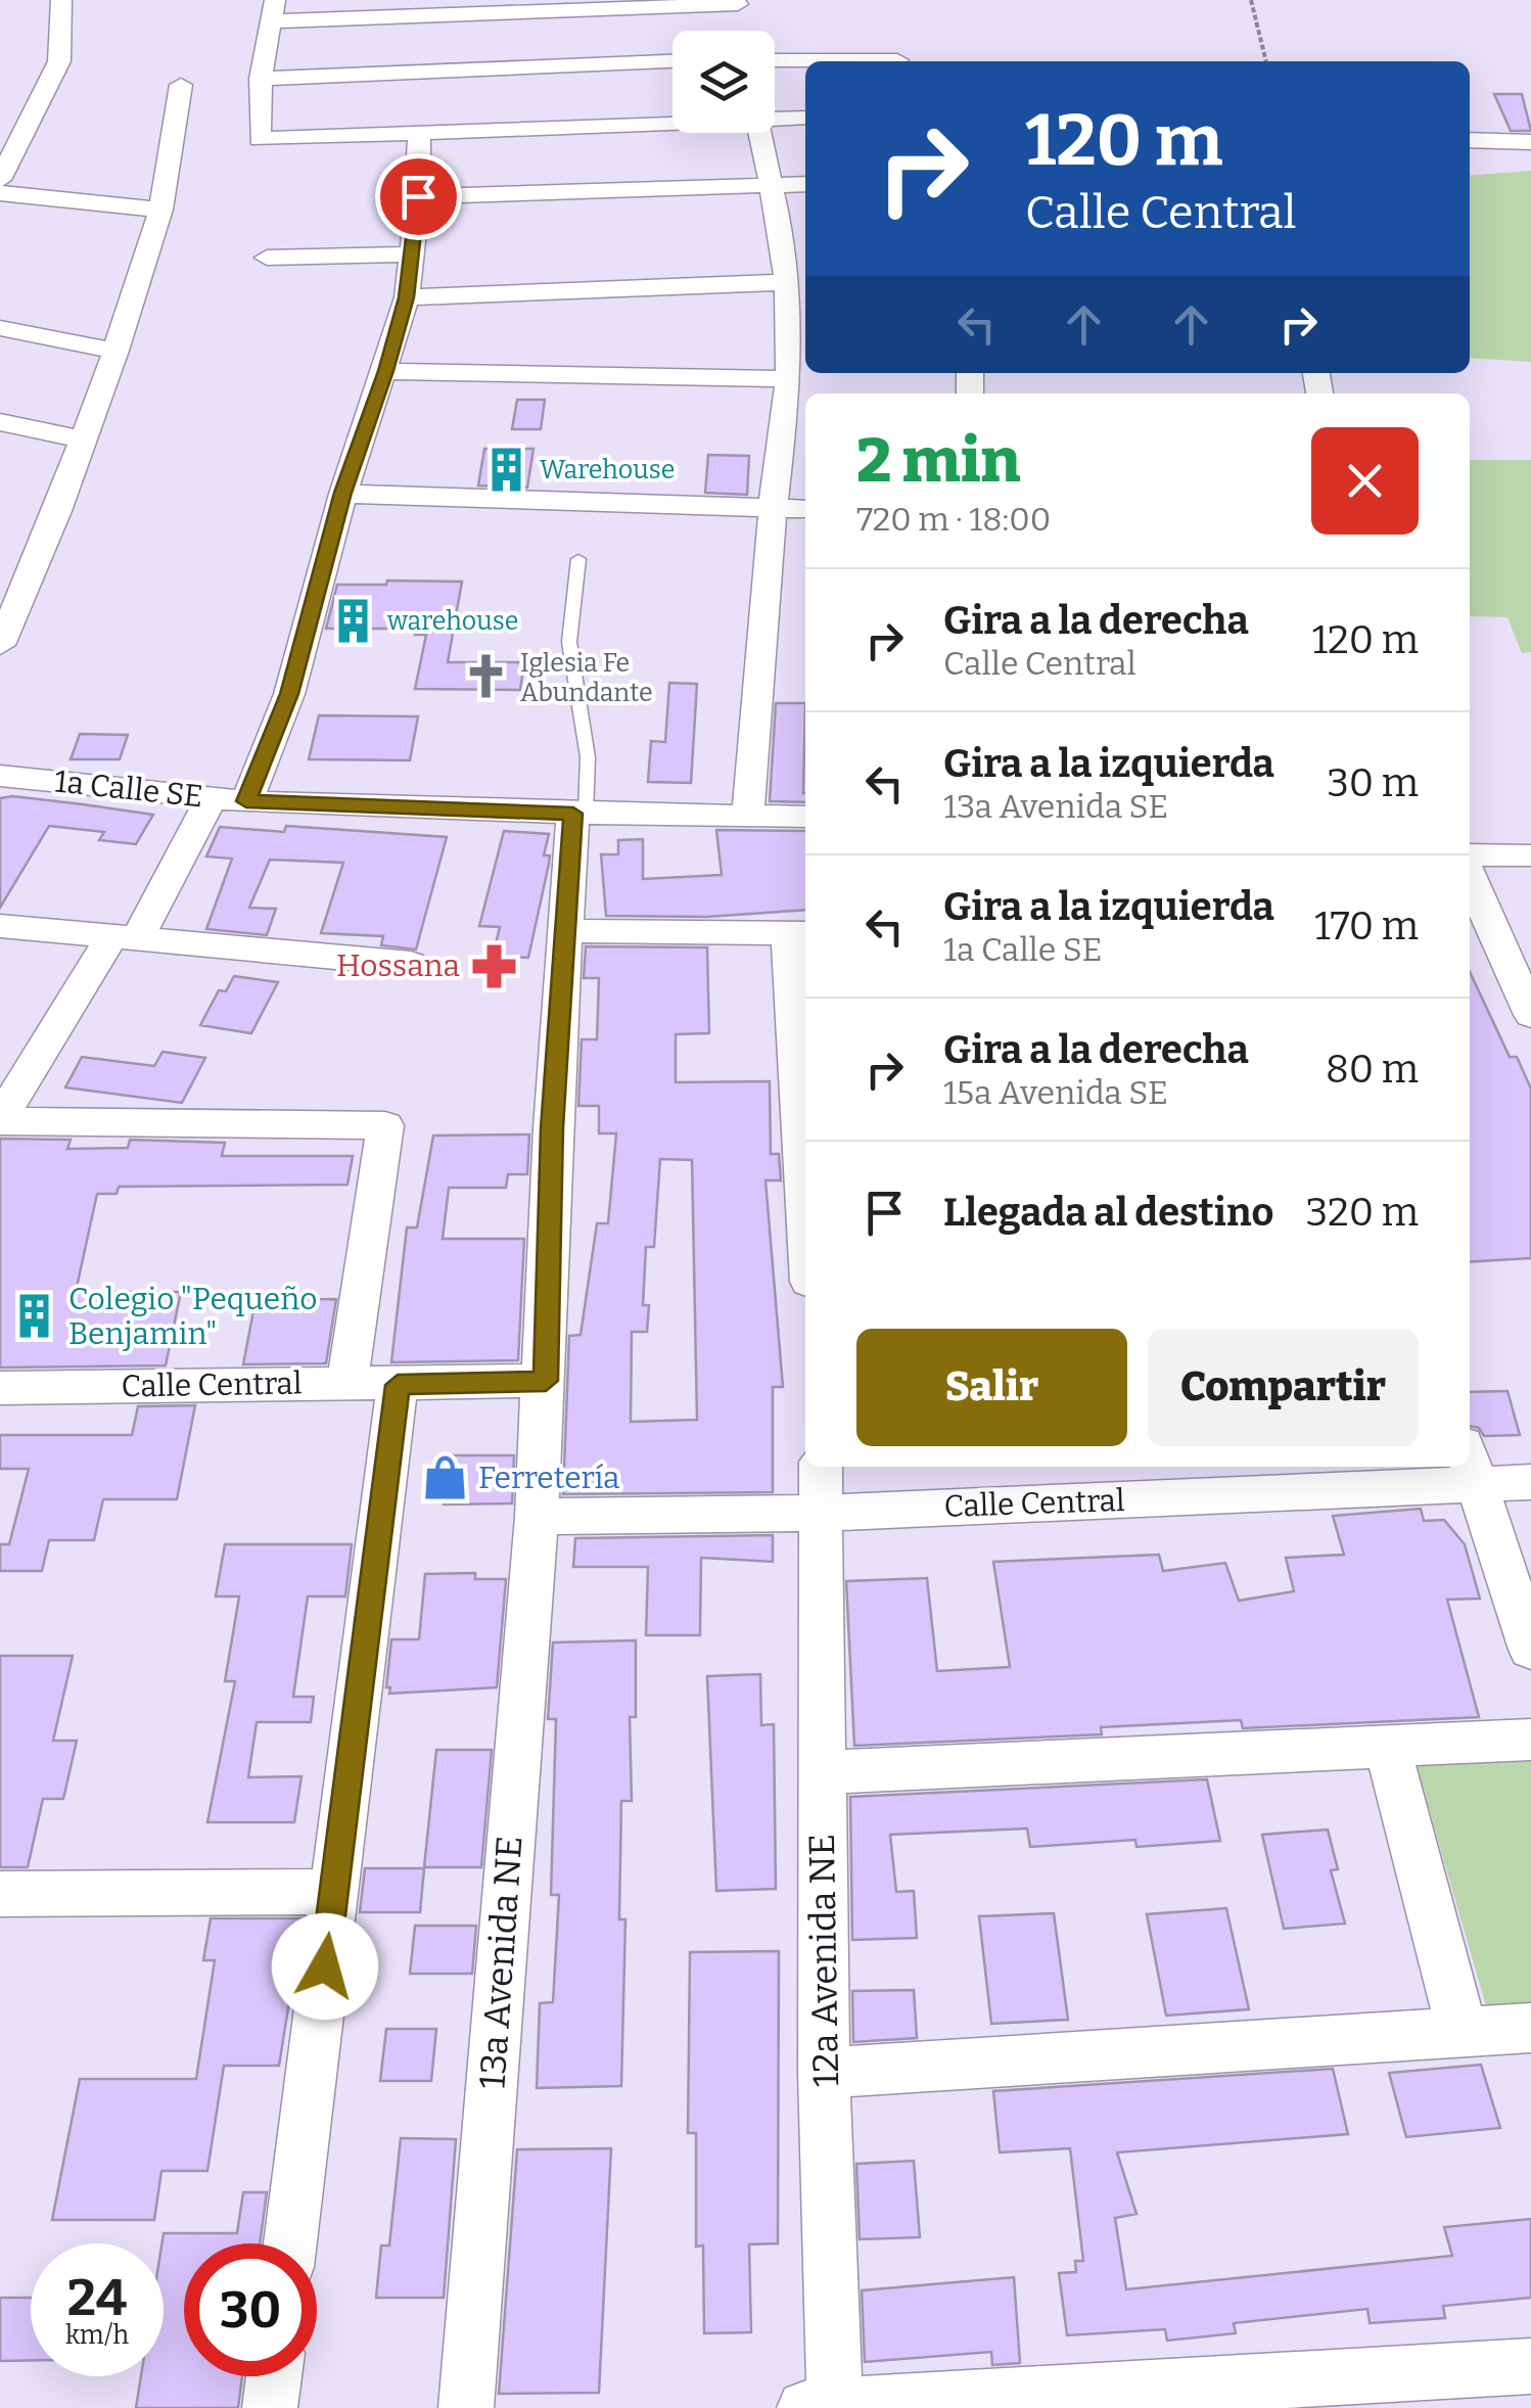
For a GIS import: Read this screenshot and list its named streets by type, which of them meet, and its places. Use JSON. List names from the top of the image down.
{
  "streets": {
    "street": [
      "1a Calle SE",
      "Calle Central",
      "12a Avenida NE",
      "13a Avenida NE"
    ]
  },
  "crossings": [
    ["1a Calle SE", "13a Avenida NE"],
    ["Calle Central", "12a Avenida NE"],
    ["Calle Central", "13a Avenida NE"]
  ],
  "places": {
    "building": ["Warehouse", "warehouse", "Colegio \"Pequeño Benjamin\""],
    "church": ["Iglesia Fe Abundante"],
    "pharmacy": ["Hossana"],
    "shop": ["Ferretería"]
  },
  "page": {
    "turn": ["120 m", "Calle Central"],
    "heading": ["2 min", "720 m · 18:00"],
    "list": [
      {
        "name": "Gira a la derecha",
        "note": "Calle Central",
        "value": "120 m"
      },
      {
        "name": "Gira a la izquierda",
        "note": "13a Avenida SE",
        "value": "30 m"
      },
      {
        "name": "Gira a la izquierda",
        "note": "1a Calle SE",
        "value": "170 m"
      },
      {
        "name": "Gira a la derecha",
        "note": "15a Avenida SE",
        "value": "80 m"
      },
      {
        "name": "Llegada al destino",
        "value": "320 m"
      }
    ],
    "buttons": ["Salir", "Compartir"],
    "speed": "24 km/h",
    "limit": "30"
  }
}
